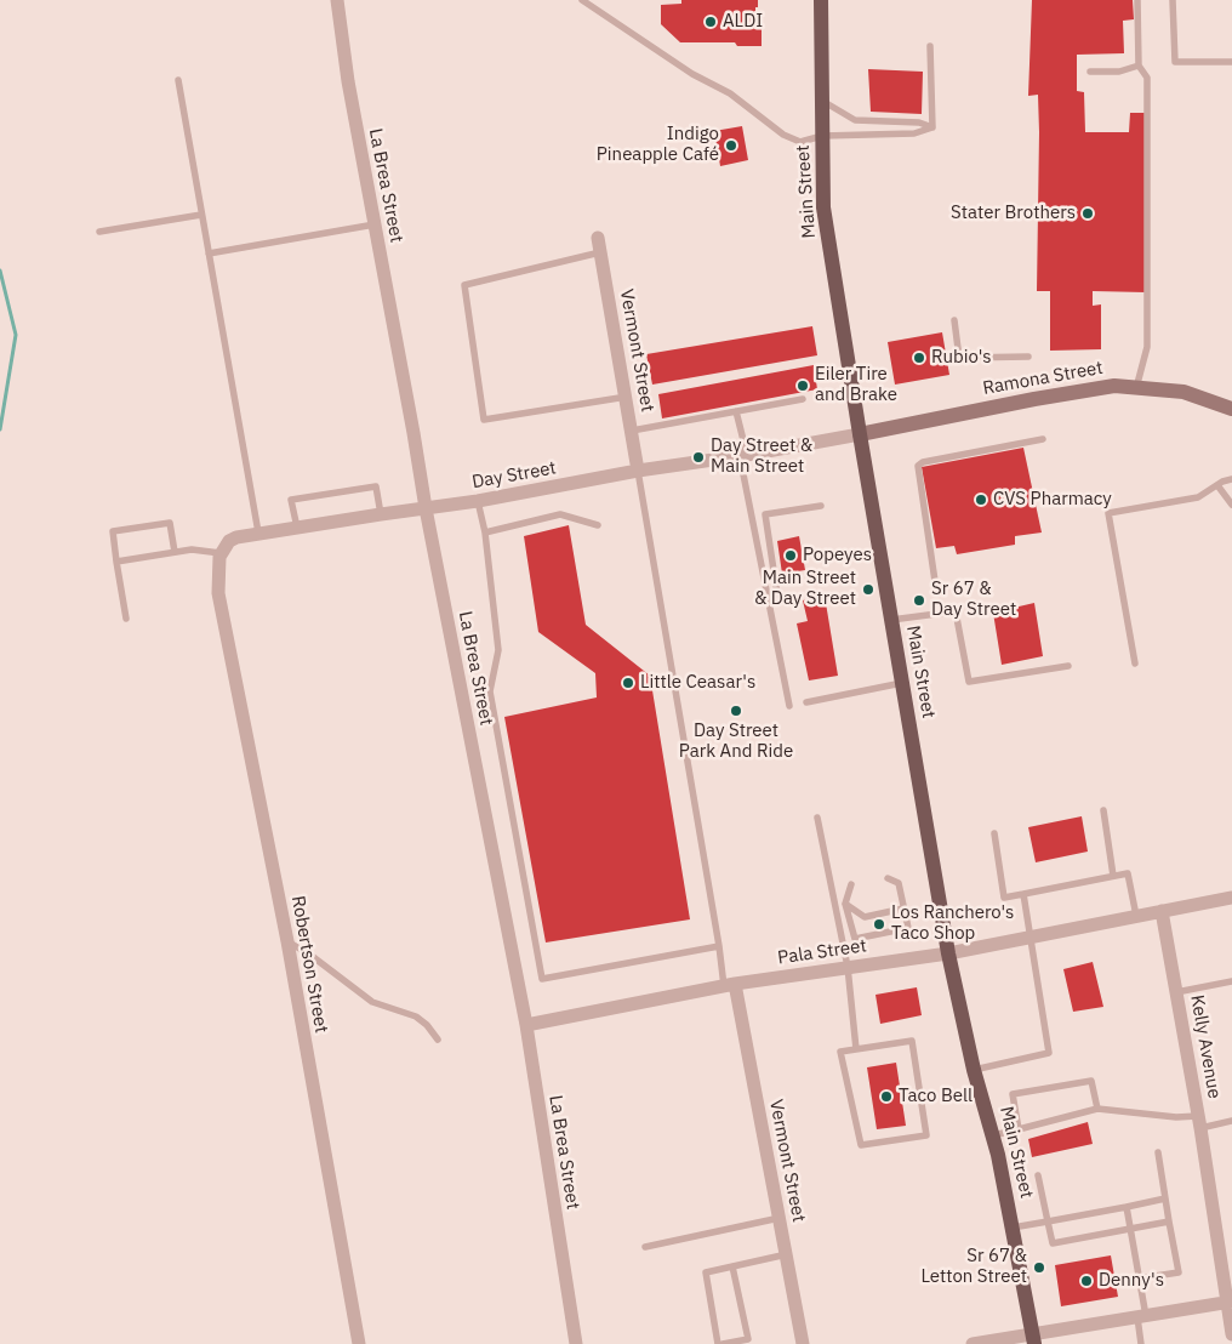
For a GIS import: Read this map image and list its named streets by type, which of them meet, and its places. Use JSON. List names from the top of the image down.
{
  "streets": {
    "main road": ["Main Street", "Ramona Street"],
    "street": [
      "La Brea Street",
      "Vermont Street",
      "Day Street",
      "Pala Street",
      "Robertson Street",
      "Kelly Avenue"
    ]
  },
  "crossings": [
    ["La Brea Street", "Day Street"],
    ["La Brea Street", "Pala Street"],
    ["Main Street", "Ramona Street"],
    ["Main Street", "Day Street"],
    ["Main Street", "Pala Street"],
    ["Vermont Street", "Day Street"],
    ["Vermont Street", "Pala Street"],
    ["Ramona Street", "Day Street"],
    ["Day Street", "Robertson Street"],
    ["Pala Street", "Kelly Avenue"]
  ],
  "places": [
    "ALDI",
    "Indigo Pineapple Café",
    "Stater Brothers",
    "Rubio's",
    "Eiler Tire and Brake",
    "Day Street & Main Street",
    "CVS Pharmacy",
    "Popeyes",
    "Main Street & Day Street",
    "Sr 67 & Day Street",
    "Little Ceasar's",
    "Day Street Park And Ride",
    "Los Ranchero's Taco Shop",
    "Taco Bell",
    "Sr 67 & Letton Street",
    "Denny's"
  ]
}
